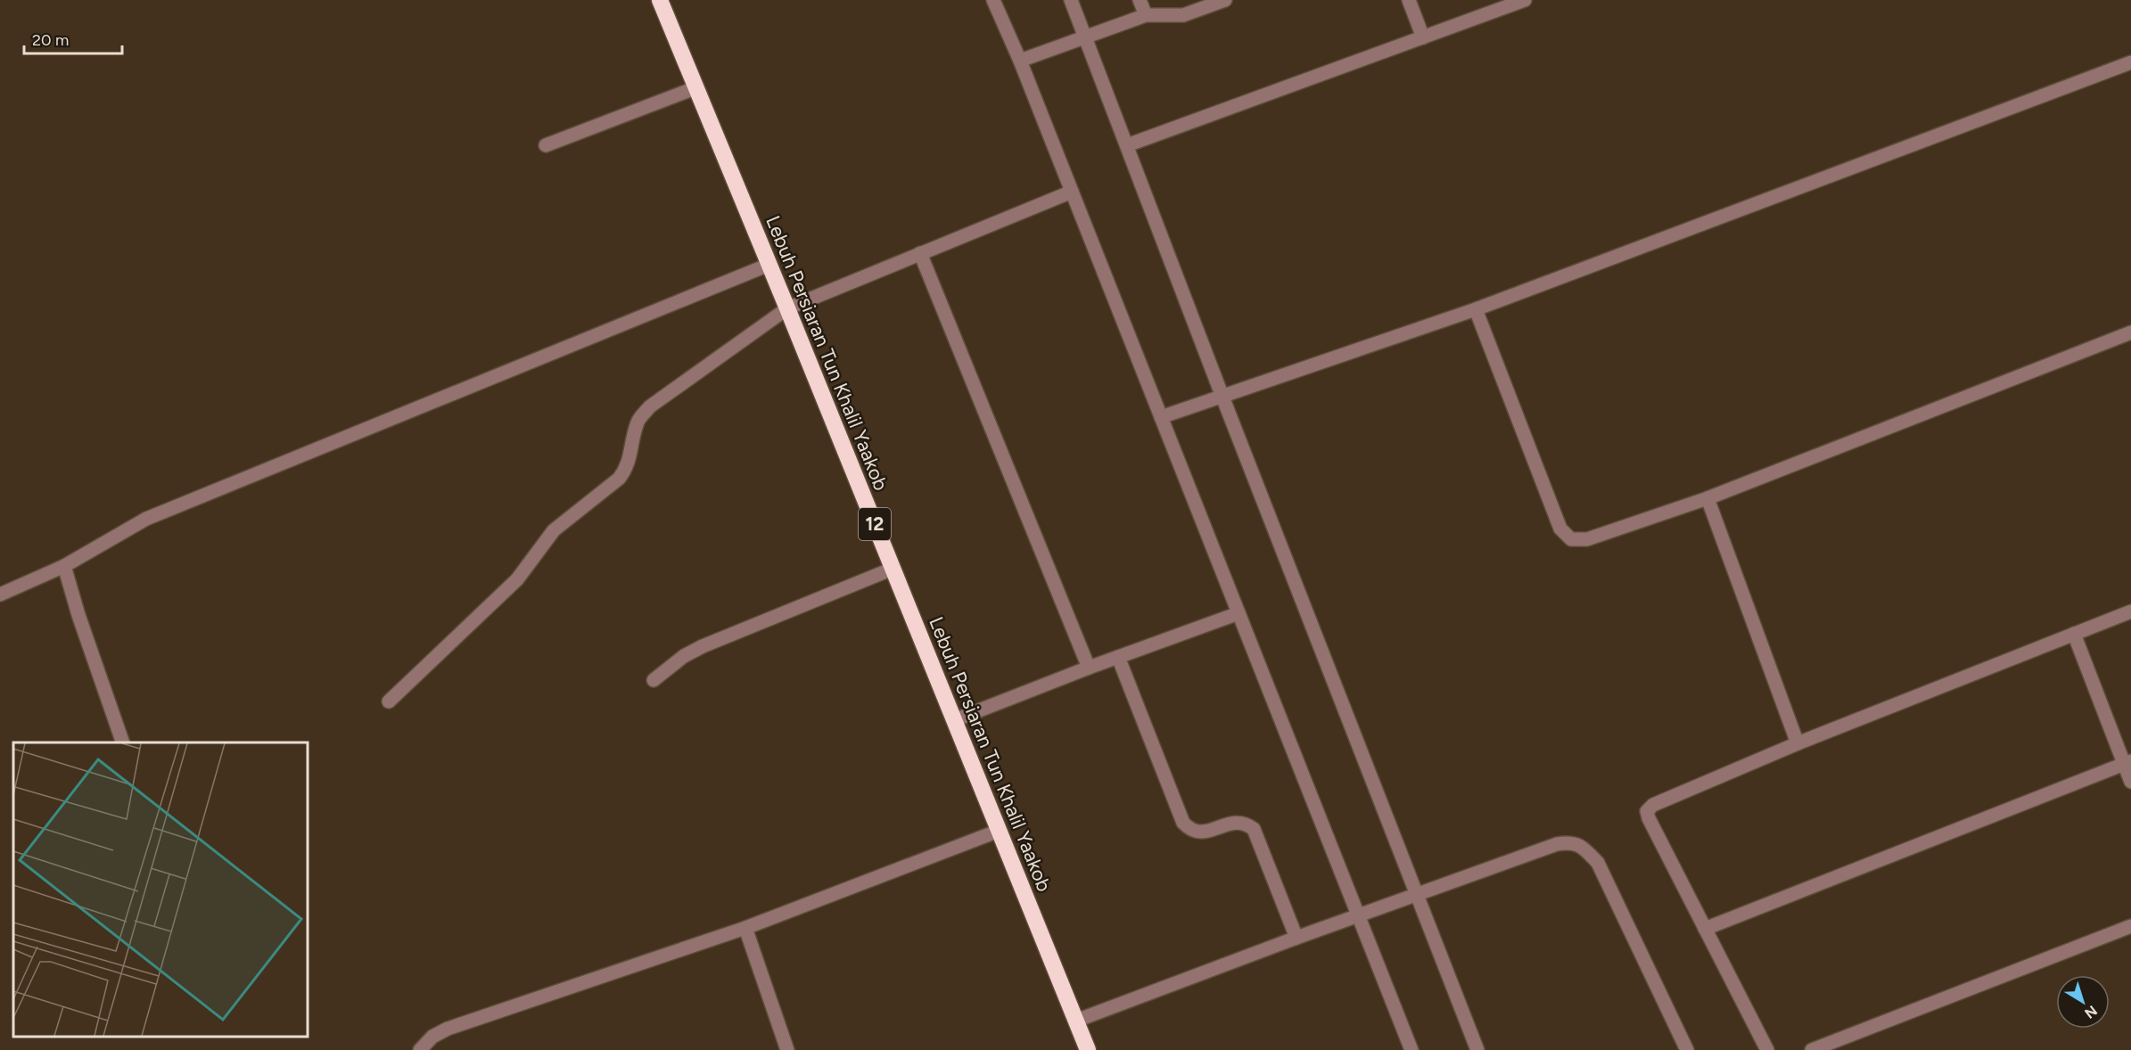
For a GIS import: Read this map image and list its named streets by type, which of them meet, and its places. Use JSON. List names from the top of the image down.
{
  "streets": {
    "highway": ["Lebuh Persiaran Tun Khalil Yaakob", "12"]
  },
  "scale_bar": "20 m",
  "north": "bottom right"
}
